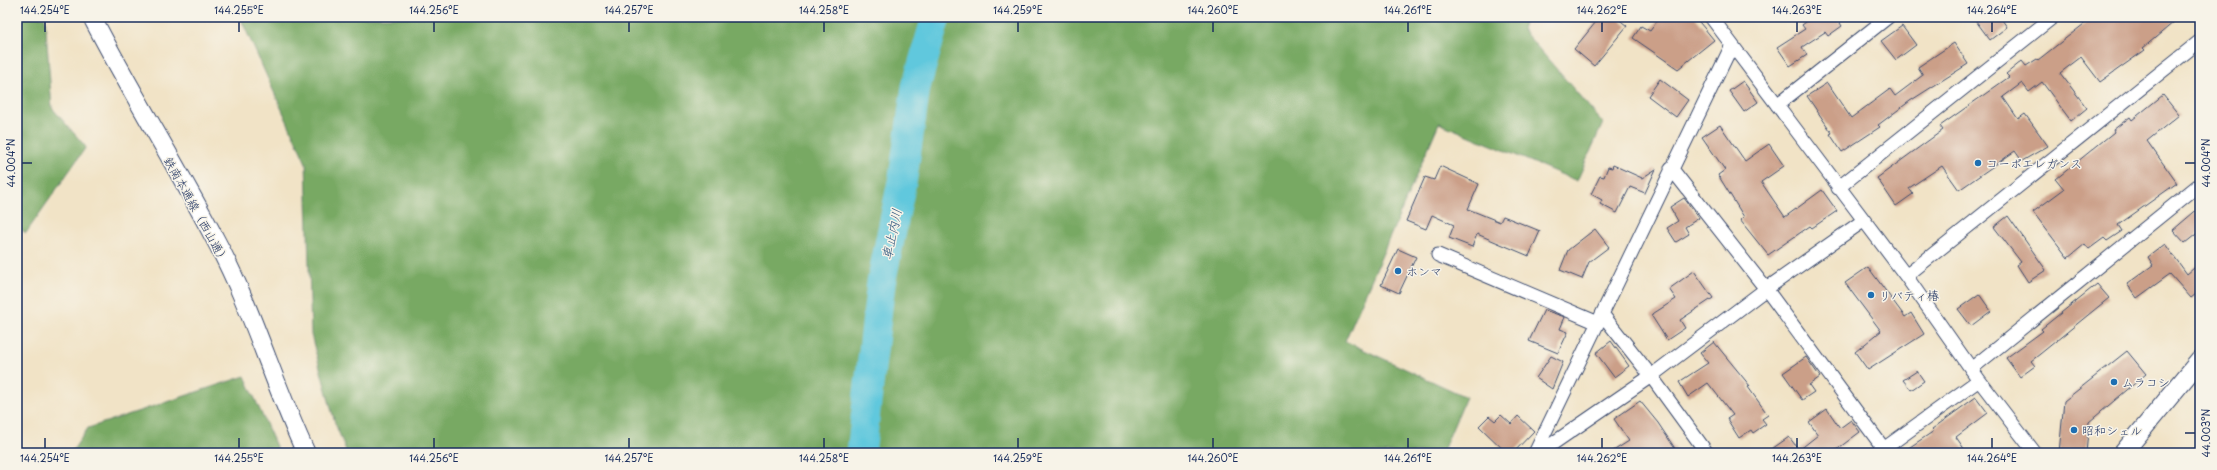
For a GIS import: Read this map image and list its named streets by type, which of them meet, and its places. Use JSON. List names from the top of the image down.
{
  "streets": {
    "street": ["鉄南本通線（西山通）"]
  },
  "water": ["車止内川"],
  "places": [
    "コーポエレガンス",
    "ホンマ",
    "リバティ椿",
    "ムラコシ",
    "昭和シェル"
  ],
  "coordinates": [
    "144.254°E",
    "144.255°E",
    "144.256°E",
    "144.257°E",
    "144.258°E",
    "144.259°E",
    "144.260°E",
    "144.261°E",
    "144.262°E",
    "144.263°E",
    "144.264°E",
    "44.004°N",
    "44.003°N"
  ]
}
